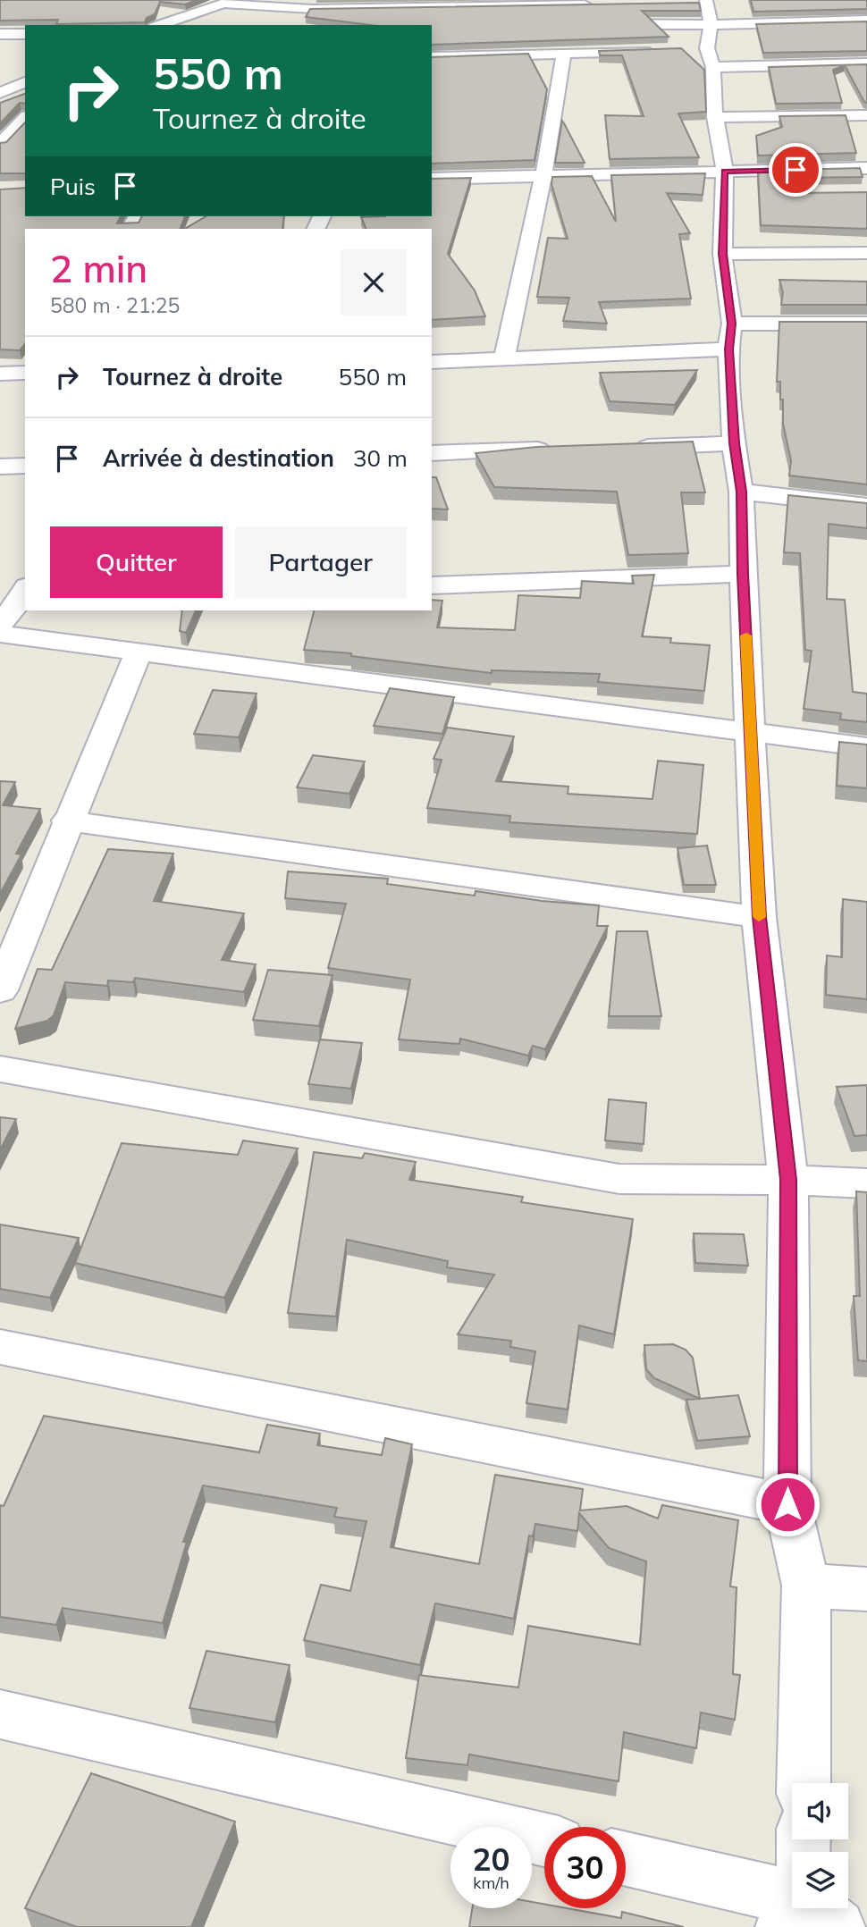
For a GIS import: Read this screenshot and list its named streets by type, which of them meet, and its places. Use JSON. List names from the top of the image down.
{
  "page": {
    "turn": ["550 m", "Tournez à droite"],
    "then": "Puis",
    "heading": ["2 min", "580 m · 21:25"],
    "list": [
      {
        "name": "Tournez à droite",
        "value": "550 m"
      },
      {
        "name": "Arrivée à destination",
        "value": "30 m"
      }
    ],
    "buttons": ["Quitter", "Partager"],
    "speed": "20 km/h",
    "limit": "30"
  }
}
